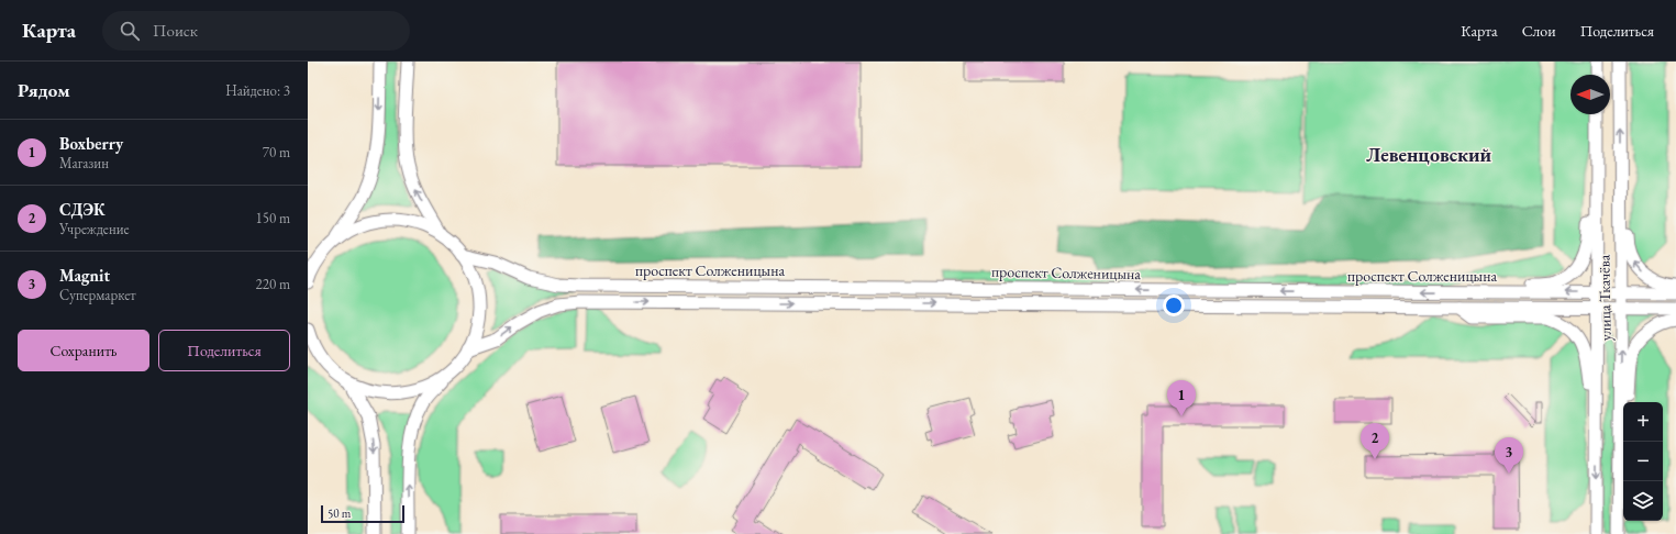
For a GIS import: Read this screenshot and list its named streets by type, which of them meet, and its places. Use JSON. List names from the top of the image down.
{
  "streets": {
    "street": ["проспект Солженицына", "улица Ткачёва"]
  },
  "crossings": [
    ["проспект Солженицына", "улица Ткачёва"]
  ],
  "districts": ["Левенцовский"],
  "scale_bar": "50 m",
  "north": "left",
  "page": {
    "header": "Карта",
    "search": "Поиск",
    "nav": ["Карта", "Слои", "Поделиться"],
    "heading": ["Рядом", "Найдено: 3"],
    "list": [
      {
        "mark": "1",
        "name": "Boxberry",
        "note": "Магазин",
        "value": "70 m"
      },
      {
        "mark": "2",
        "name": "СДЭК",
        "note": "Учреждение",
        "value": "150 m"
      },
      {
        "mark": "3",
        "name": "Magnit",
        "note": "Супермаркет",
        "value": "220 m"
      }
    ],
    "buttons": ["Сохранить", "Поделиться"],
    "pins": ["1", "2", "3"],
    "map_buttons": ["+", "−"],
    "scale": "50 m"
  }
}
